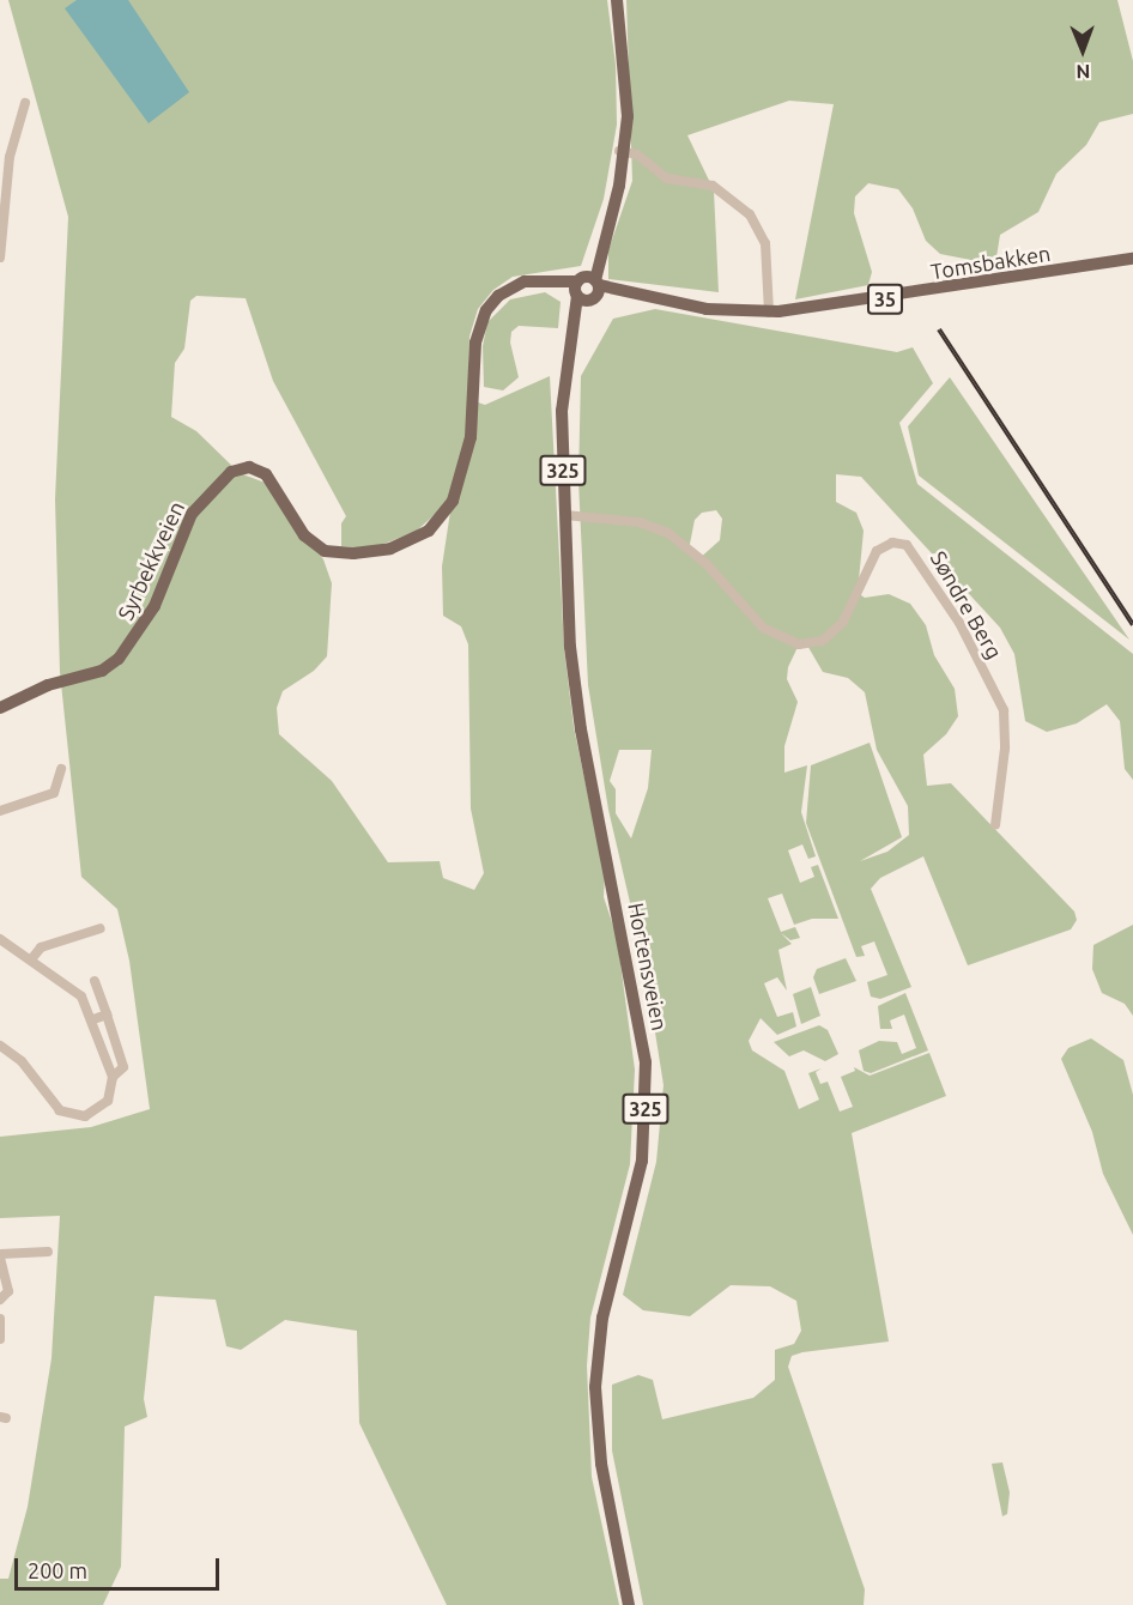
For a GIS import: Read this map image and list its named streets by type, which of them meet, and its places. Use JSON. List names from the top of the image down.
{
  "streets": {
    "main road": [
      "Tomsbakken",
      "35",
      "325",
      "Syrbekkveien",
      "Hortensveien"
    ],
    "street": ["Søndre Berg"]
  },
  "crossings": [
    ["Tomsbakken", "Syrbekkveien"],
    ["Tomsbakken", "Hortensveien"],
    ["Søndre Berg", "Hortensveien"]
  ],
  "scale_bar": "200 m",
  "north": "bottom"
}
